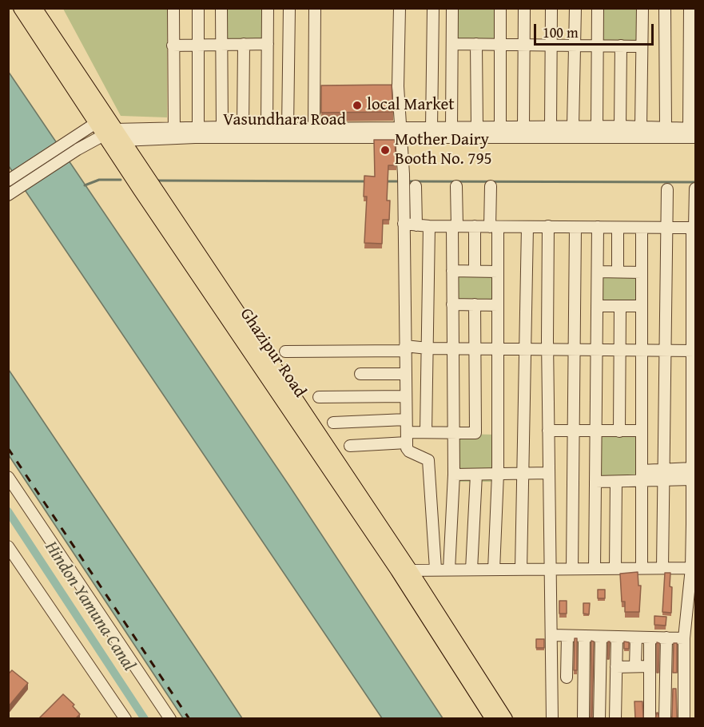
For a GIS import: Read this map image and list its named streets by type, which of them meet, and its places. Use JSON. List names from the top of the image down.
{
  "streets": {
    "main road": ["Ghazipur Road"],
    "street": ["Vasundhara Road"]
  },
  "crossings": [
    ["Vasundhara Road", "Ghazipur Road"]
  ],
  "water": ["Hindon Yamuna Canal"],
  "places": ["local Market", "Mother Dairy Booth No. 795"],
  "scale_bar": "100 m"
}
